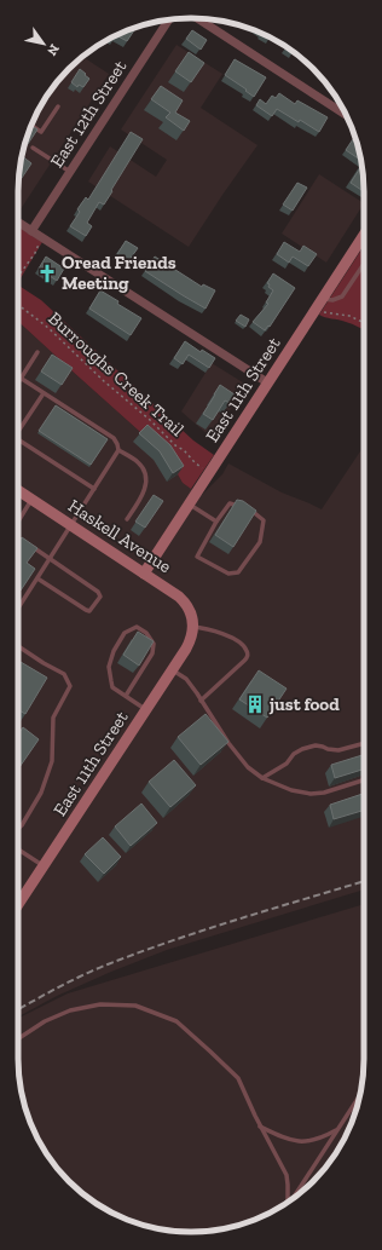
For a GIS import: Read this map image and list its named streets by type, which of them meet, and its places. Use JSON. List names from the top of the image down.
{
  "streets": {
    "main road": ["East 11th Street", "Haskell Avenue"],
    "street": ["East 12th Street"],
    "path": ["Burroughs Creek Trail"]
  },
  "crossings": [
    ["East 11th Street", "Haskell Avenue"]
  ],
  "places": {
    "church": ["Oread Friends Meeting"],
    "building": ["just food"]
  },
  "north": "bottom right"
}
